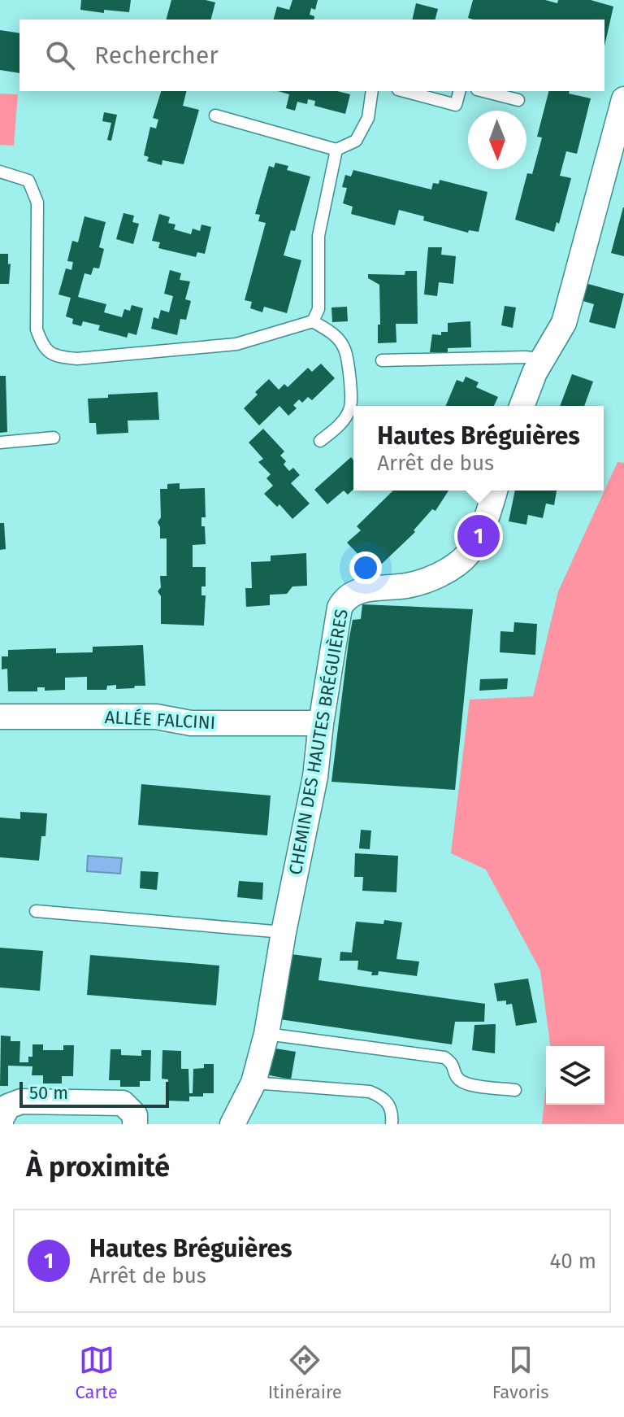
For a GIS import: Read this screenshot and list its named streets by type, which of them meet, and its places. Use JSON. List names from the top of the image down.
{
  "streets": {
    "street": ["ALLÉE FALCINI", "CHEMIN DES HAUTES BRÉGUIÈRES"]
  },
  "crossings": [
    ["ALLÉE FALCINI", "CHEMIN DES HAUTES BRÉGUIÈRES"]
  ],
  "scale_bar": "50 m",
  "north": "bottom",
  "page": {
    "search": "Rechercher",
    "popup": ["Hautes Bréguières", "Arrêt de bus"],
    "pins": "1",
    "scale": "50 m",
    "heading": "À proximité",
    "list": [
      {
        "mark": "1",
        "name": "Hautes Bréguières",
        "note": "Arrêt de bus",
        "value": "40 m"
      }
    ],
    "nav": ["Carte", "Itinéraire", "Favoris"]
  }
}
